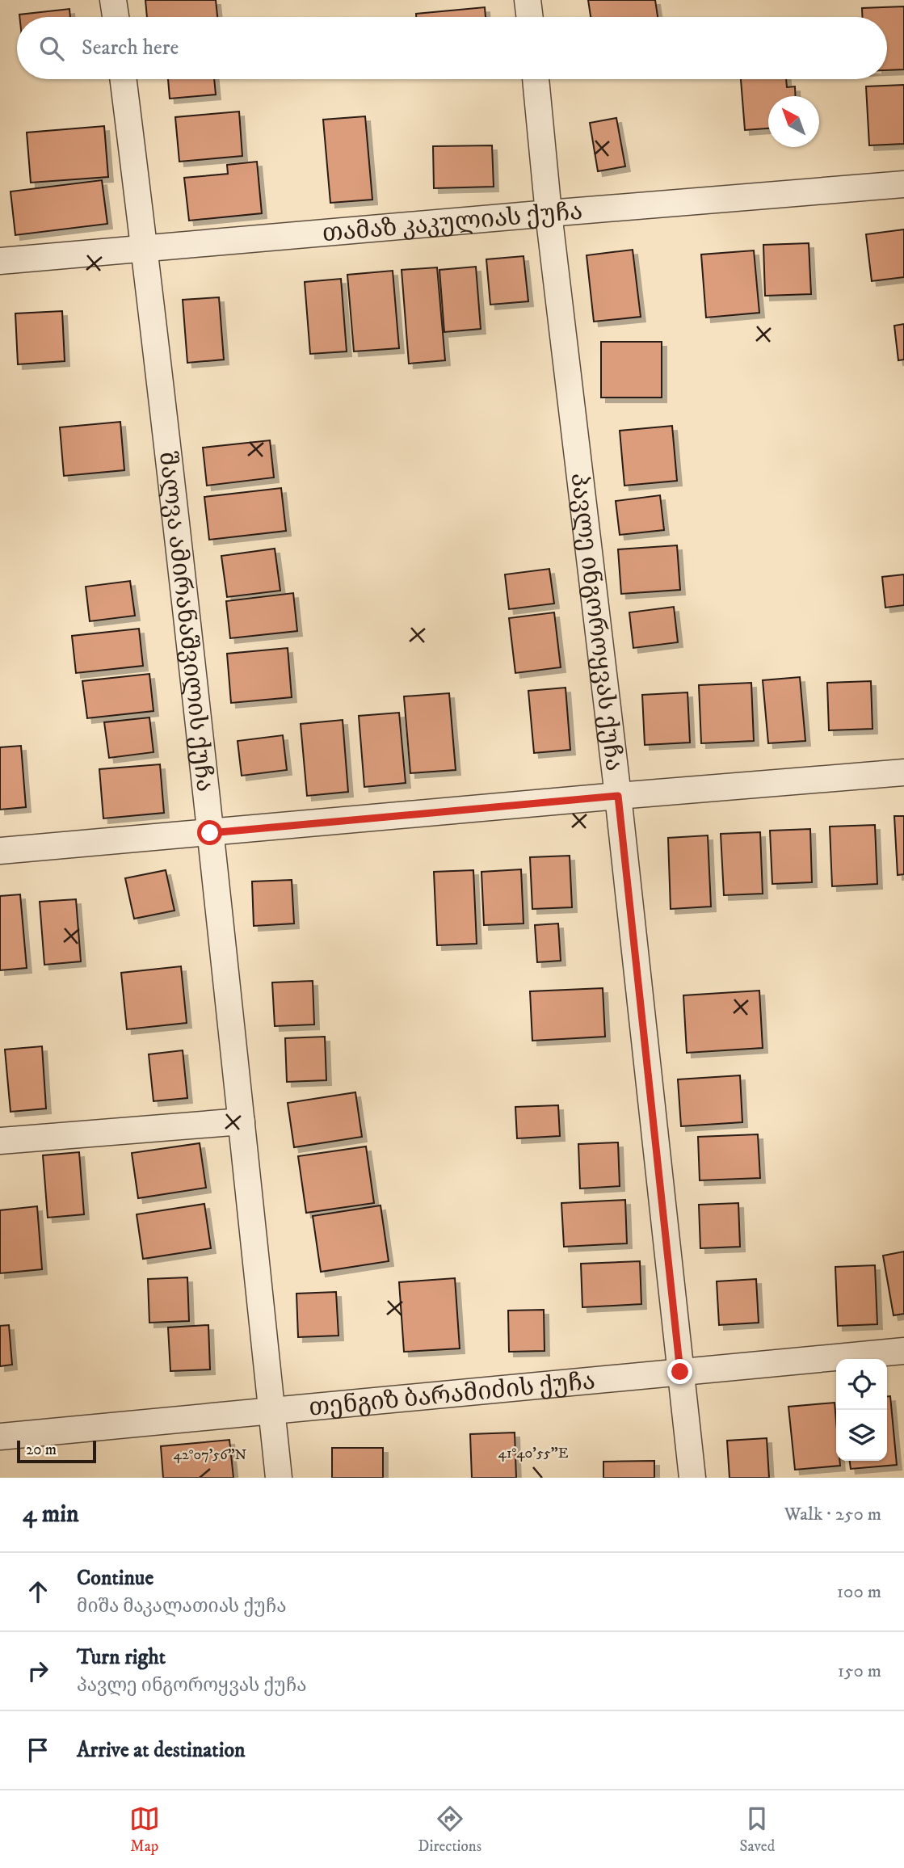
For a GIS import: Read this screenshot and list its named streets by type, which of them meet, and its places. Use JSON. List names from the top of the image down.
{
  "streets": {
    "street": [
      "თამაზ კაკულიას ქუჩა",
      "შალვა ამირანაშვილის ქუჩა",
      "პავლე ინგოროყვას ქუჩა",
      "თენგიზ ბარამიძის ქუჩა"
    ]
  },
  "crossings": [
    ["თამაზ კაკულიას ქუჩა", "შალვა ამირანაშვილის ქუჩა"],
    ["თამაზ კაკულიას ქუჩა", "პავლე ინგოროყვას ქუჩა"],
    ["შალვა ამირანაშვილის ქუჩა", "თენგიზ ბარამიძის ქუჩა"],
    ["პავლე ინგოროყვას ქუჩა", "თენგიზ ბარამიძის ქუჩა"]
  ],
  "scale_bar": "20 m",
  "north": "top left",
  "page": {
    "search": "Search here",
    "scale": "20 m",
    "heading": ["4 min", "Walk · 250 m"],
    "list": [
      ["Continue", "მიშა მაკალათიას ქუჩა", "100 m"],
      ["Turn right", "პავლე ინგოროყვას ქუჩა", "150 m"],
      "Arrive at destination"
    ],
    "nav": ["Map", "Directions", "Saved"]
  },
  "coordinates": ["41°40'55\"E", "42°07'56\"N"]
}
